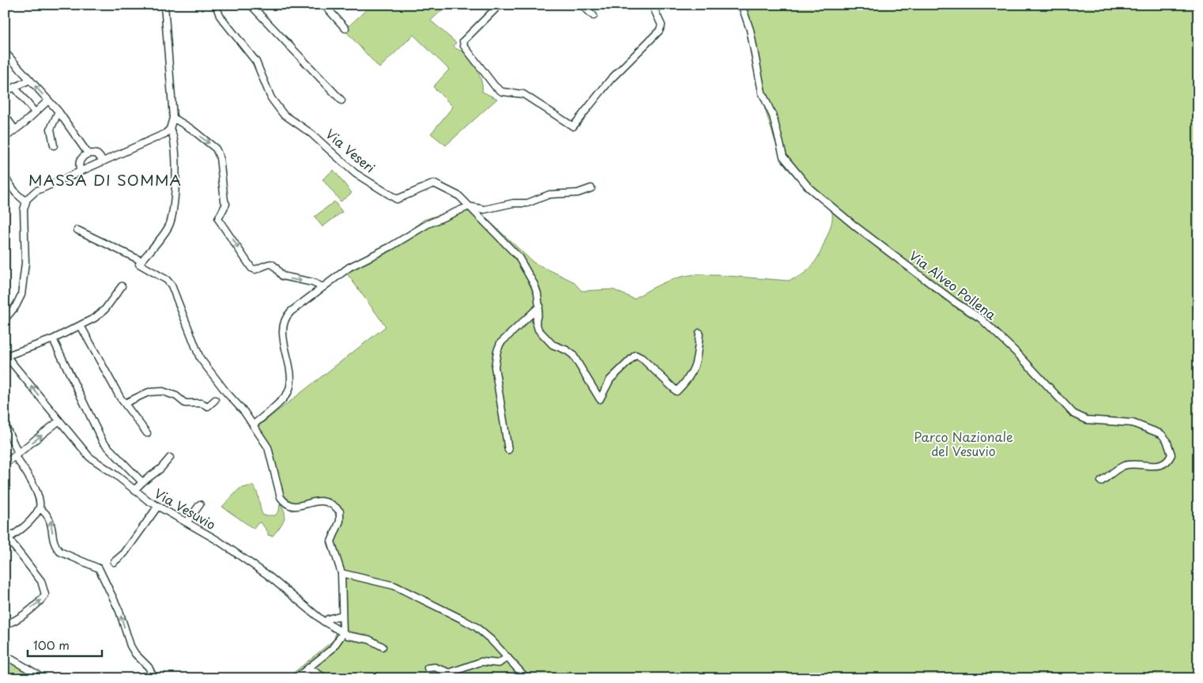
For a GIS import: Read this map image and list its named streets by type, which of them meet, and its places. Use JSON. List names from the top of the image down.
{
  "streets": {
    "street": ["Via Veseri", "Via Alveo Pollena", "Via Vesuvio"]
  },
  "districts": ["MASSA DI SOMMA"],
  "parks": ["Parco Nazionale del Vesuvio"],
  "scale_bar": "100 m"
}
